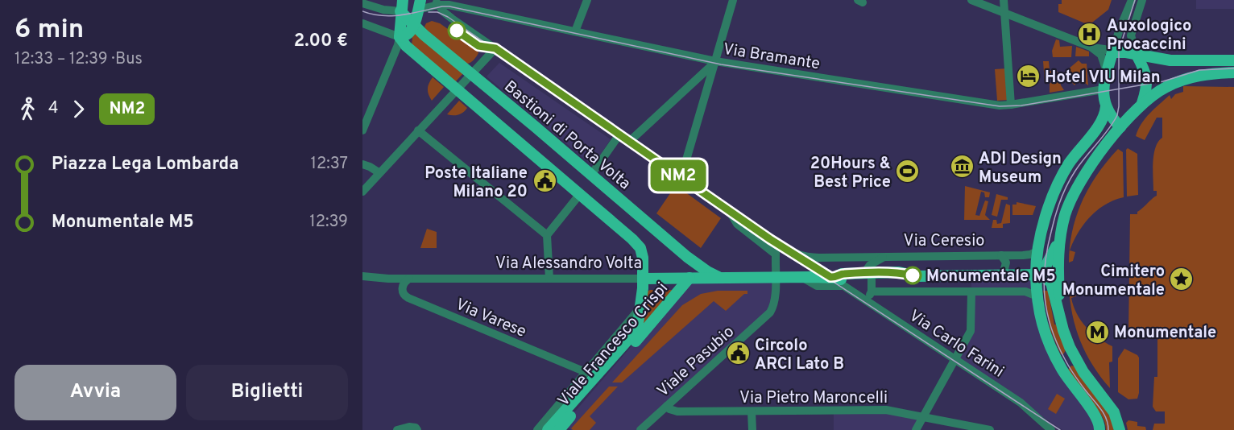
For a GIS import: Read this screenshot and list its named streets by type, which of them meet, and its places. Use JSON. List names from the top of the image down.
{
  "streets": {
    "main road": [
      "Bastioni di Porta Volta",
      "Via Ceresio",
      "Via Alessandro Volta",
      "Viale Francesco Crispi"
    ],
    "street": [
      "Via Bramante",
      "Via Varese",
      "Via Carlo Farini",
      "Viale Pasubio",
      "Via Pietro Maroncelli"
    ]
  },
  "crossings": [
    ["Via Bramante", "Via Ceresio"],
    ["Bastioni di Porta Volta", "Via Alessandro Volta"],
    ["Via Ceresio", "Via Alessandro Volta"],
    ["Via Ceresio", "Via Carlo Farini"],
    ["Via Alessandro Volta", "Via Varese"],
    ["Via Alessandro Volta", "Via Carlo Farini"],
    ["Via Alessandro Volta", "Viale Francesco Crispi"],
    ["Via Alessandro Volta", "Viale Pasubio"],
    ["Via Varese", "Viale Francesco Crispi"],
    ["Viale Pasubio", "Via Pietro Maroncelli"]
  ],
  "places": {
    "hospital": ["Auxologico Procaccini"],
    "hotel": ["Hotel VIU Milan"],
    "museum": ["ADI Design Museum"],
    "sports": ["20Hours & Best Price"],
    "public building": ["Poste Italiane Milano 20", "Circolo ARCI Lato B"],
    "other": ["Monumentale M5"],
    "place": ["Cimitero Monumentale"],
    "metro station": ["Monumentale"]
  },
  "lines": ["bus line NM2"],
  "page": {
    "heading": ["6 min", "12:33 – 12:39 · Bus", "2.00 €"],
    "on_map": "NM2",
    "legs": ["4", "NM2"],
    "list": [
      {
        "name": "Piazza Lega Lombarda",
        "value": "12:37"
      },
      {
        "name": "Monumentale M5",
        "value": "12:39"
      }
    ],
    "buttons": ["Avvia", "Biglietti"]
  }
}
